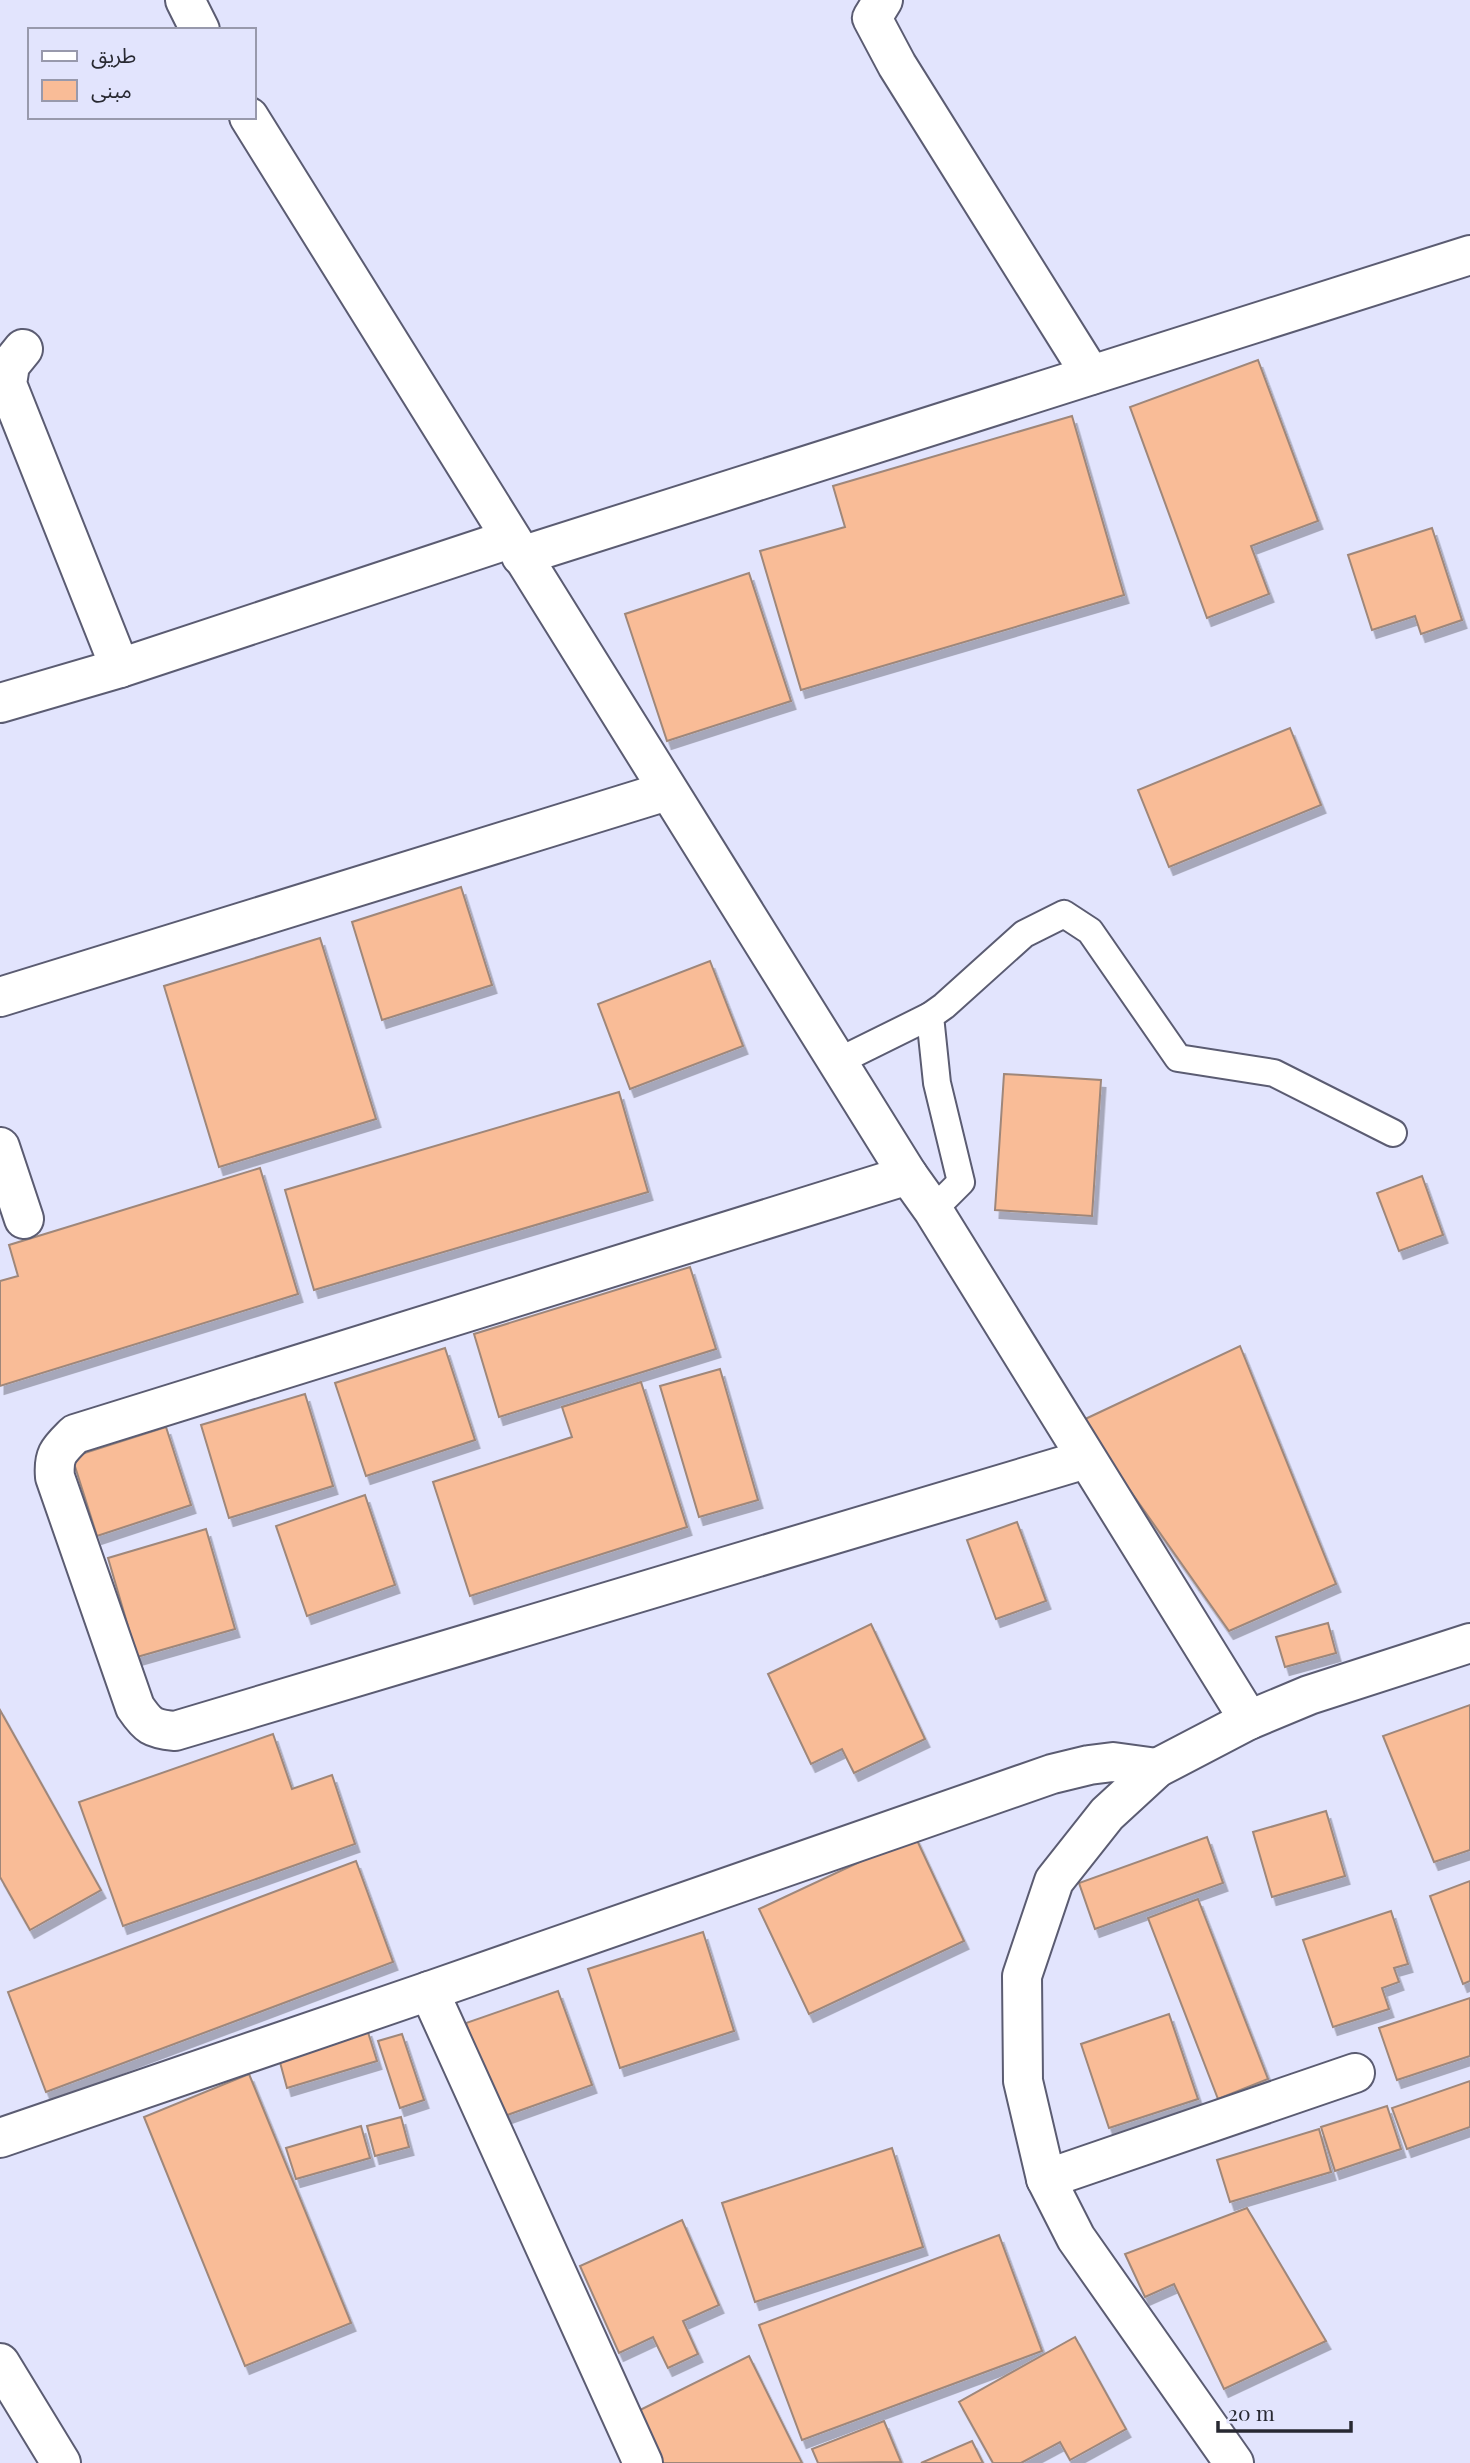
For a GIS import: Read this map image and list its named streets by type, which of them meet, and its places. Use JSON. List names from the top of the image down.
{
  "legend": ["طريق", "مبنى"],
  "scale_bar": "20 m"
}
